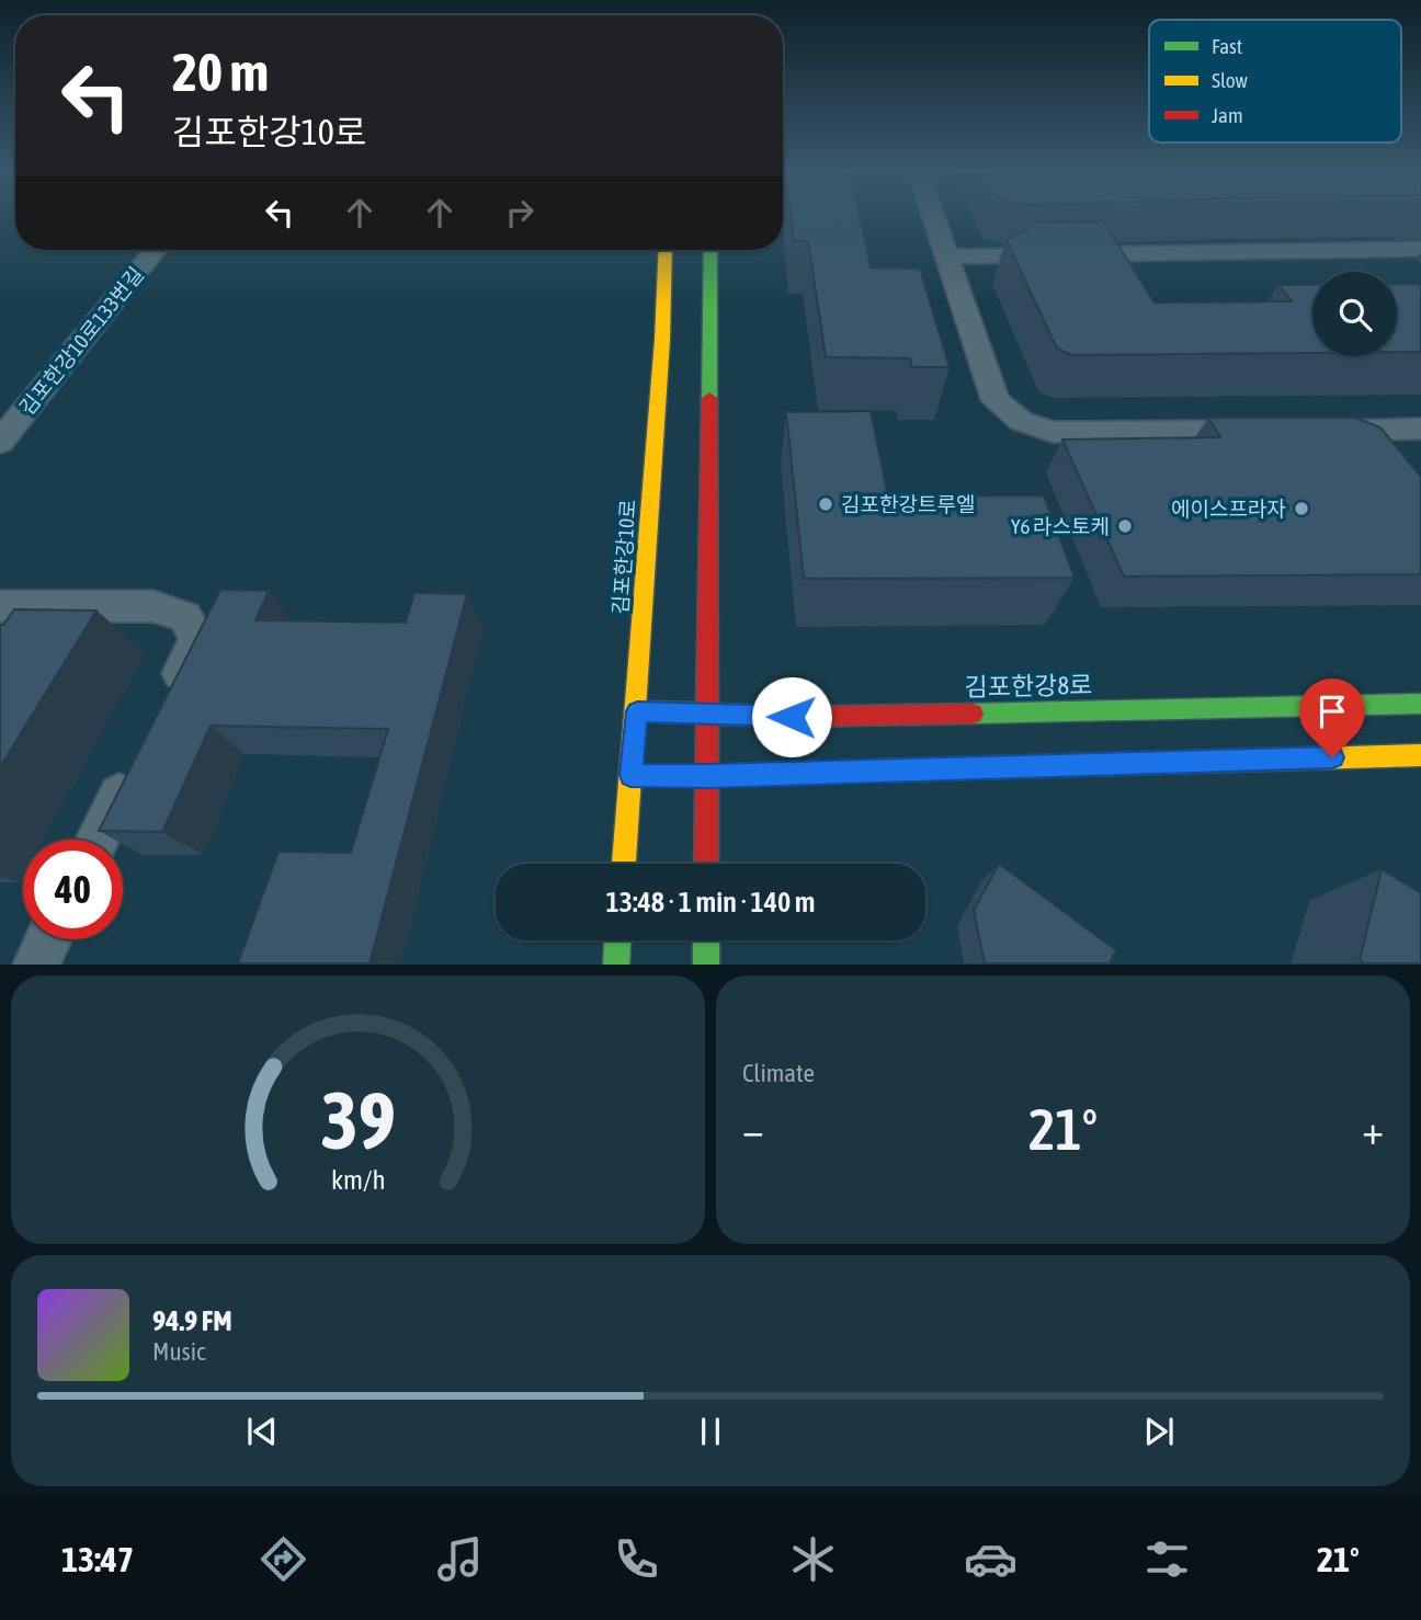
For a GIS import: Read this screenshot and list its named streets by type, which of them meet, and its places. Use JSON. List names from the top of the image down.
{
  "streets": {
    "street": ["김포한강10로133번길", "김포한강10로", "김포한강8로"]
  },
  "crossings": [
    ["김포한강10로", "김포한강8로"]
  ],
  "places": ["김포한강트루엘", "에이스프라자", "Y6 라스토케"],
  "legend": ["Fast", "Slow", "Jam"],
  "page": {
    "turn": ["20 m", "김포한강10로"],
    "limit": "40",
    "trip": "13:48 · 1 min · 140 m",
    "tile": "Climate",
    "heat": ["−", "21°", "+"],
    "song": ["94.9 FM", "Music"],
    "tabs": ["13:47", "21°"],
    "gauge": ["39", "km/h"]
  }
}
